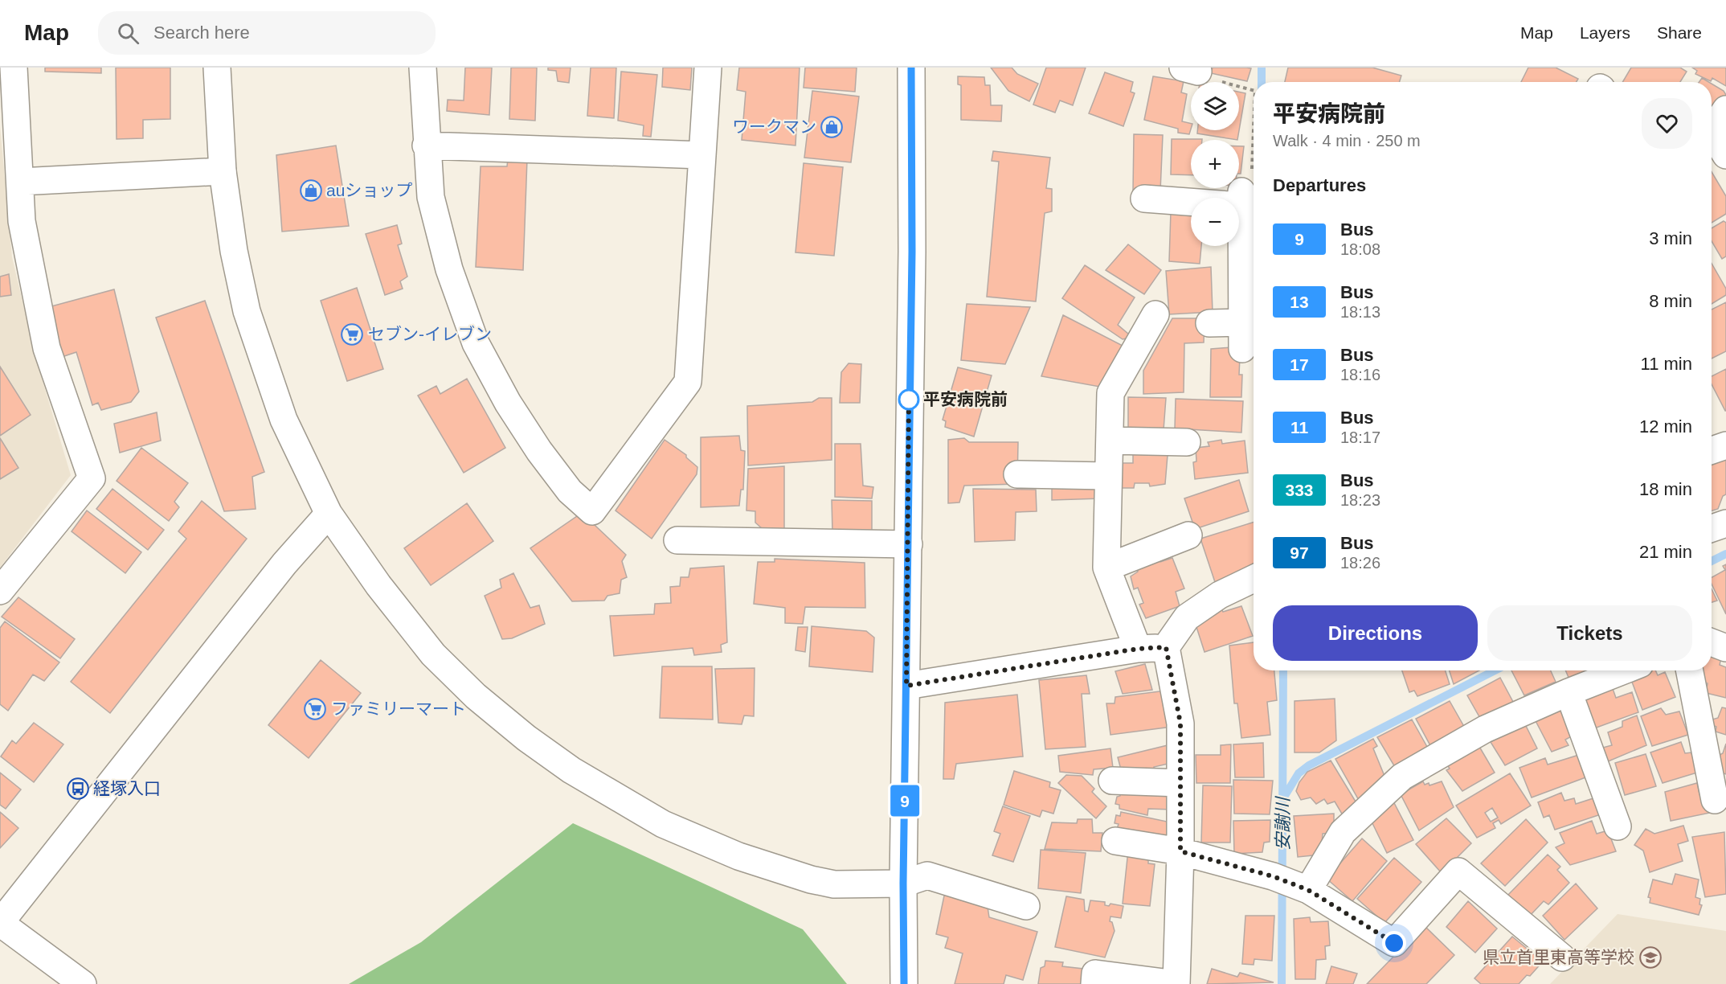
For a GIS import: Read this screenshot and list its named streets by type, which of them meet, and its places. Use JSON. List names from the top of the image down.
{
  "water": ["安謝川"],
  "places": {
    "shop": ["ワークマン", "auショップ"],
    "supermarket": ["セブン-イレブン", "ファミリーマート"],
    "other": ["平安病院前"],
    "bus stop": ["経塚入口"],
    "school or university": ["県立首里東高等学校"]
  },
  "lines": ["bus line 9"],
  "page": {
    "header": "Map",
    "search": "Search here",
    "nav": ["Map", "Layers", "Share"],
    "on_map": "9",
    "map_buttons": ["+", "−"],
    "heading": [
      ["平安病院前", "Walk · 4 min · 250 m"],
      "Departures"
    ],
    "list": [
      {
        "mark": "9",
        "name": "Bus",
        "note": "18:08",
        "value": "3 min"
      },
      {
        "mark": "13",
        "name": "Bus",
        "note": "18:13",
        "value": "8 min"
      },
      {
        "mark": "17",
        "name": "Bus",
        "note": "18:16",
        "value": "11 min"
      },
      {
        "mark": "11",
        "name": "Bus",
        "note": "18:17",
        "value": "12 min"
      },
      {
        "mark": "333",
        "name": "Bus",
        "note": "18:23",
        "value": "18 min"
      },
      {
        "mark": "97",
        "name": "Bus",
        "note": "18:26",
        "value": "21 min"
      }
    ],
    "buttons": ["Directions", "Tickets"]
  }
}
